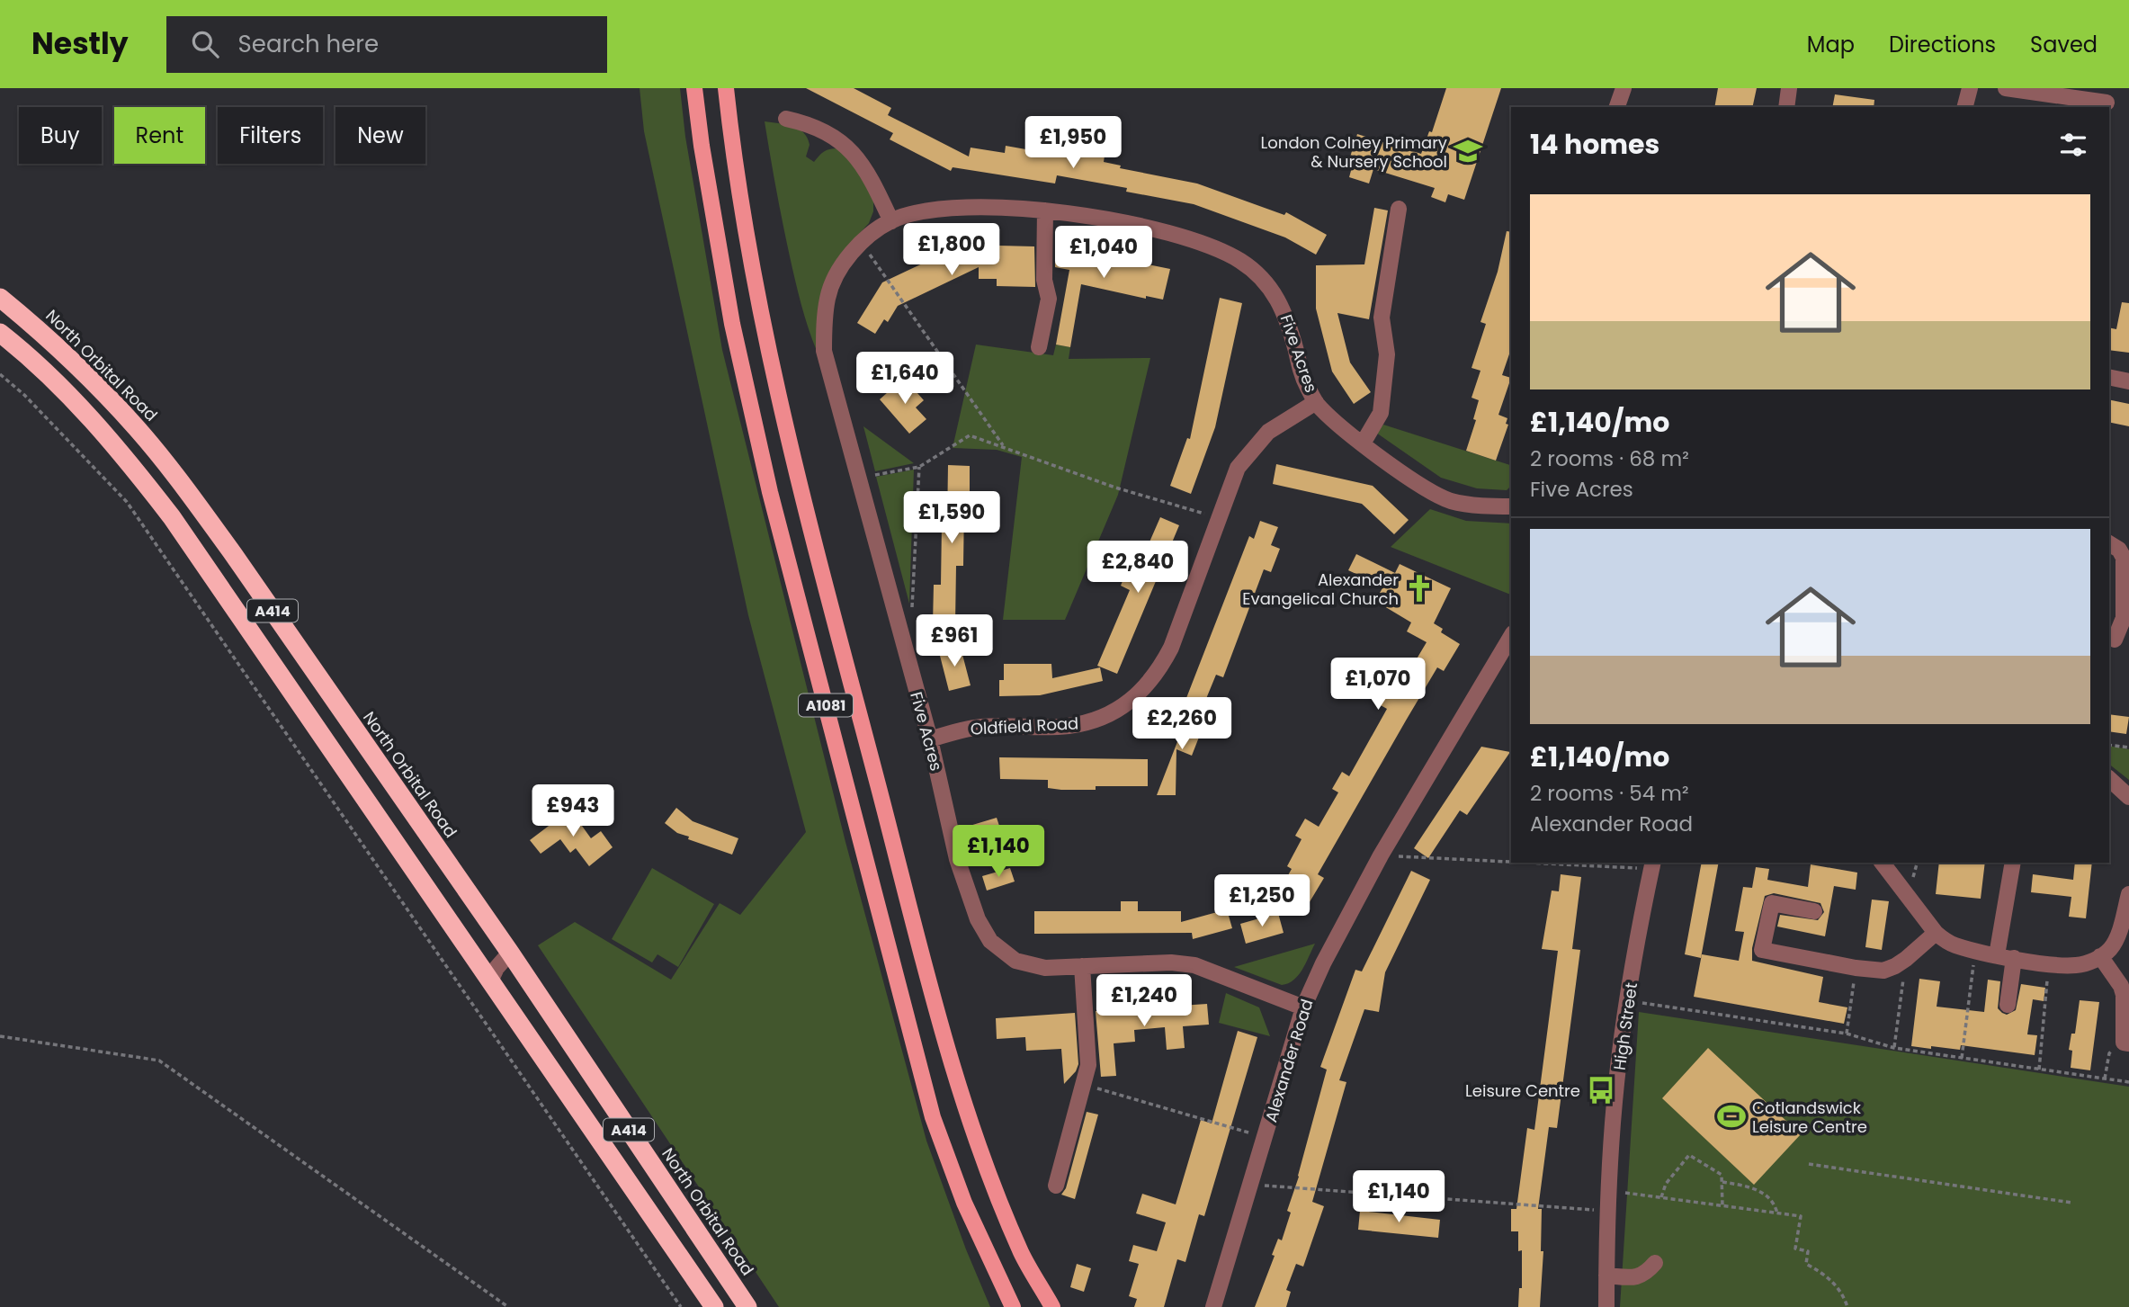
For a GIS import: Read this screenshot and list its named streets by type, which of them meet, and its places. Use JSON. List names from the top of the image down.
{
  "streets": {
    "highway": ["North Orbital Road", "A414"],
    "main road": ["A1081"],
    "street": [
      "Five Acres",
      "Oldfield Road",
      "High Street",
      "Alexander Road"
    ]
  },
  "crossings": [
    ["Five Acres", "Oldfield Road"],
    ["Five Acres", "Alexander Road"]
  ],
  "places": {
    "school or university": ["London Colney Primary & Nursery School"],
    "church": ["Alexander Evangelical Church"],
    "bus stop": ["Leisure Centre"],
    "sports": ["Cotlandswick Leisure Centre"]
  },
  "page": {
    "header": "Nestly",
    "search": "Search here",
    "nav": ["Map", "Directions", "Saved"],
    "chip": [
      "Buy",
      "Rent",
      "Filters",
      "New"
    ],
    "heading": "14 homes",
    "price": [
      "£1,950",
      "£1,800",
      "£1,040",
      "£1,640",
      "£1,590",
      "£2,840",
      "£961",
      "£1,070",
      "£2,260",
      "£943",
      "£1,140",
      "£1,250",
      "£1,240",
      "£1,140"
    ],
    "list": [
      {
        "name": "£1,140/mo",
        "note": "2 rooms · 68 m² · Five Acres"
      },
      {
        "name": "£1,140/mo",
        "note": "2 rooms · 54 m² · Alexander Road"
      }
    ]
  }
}
